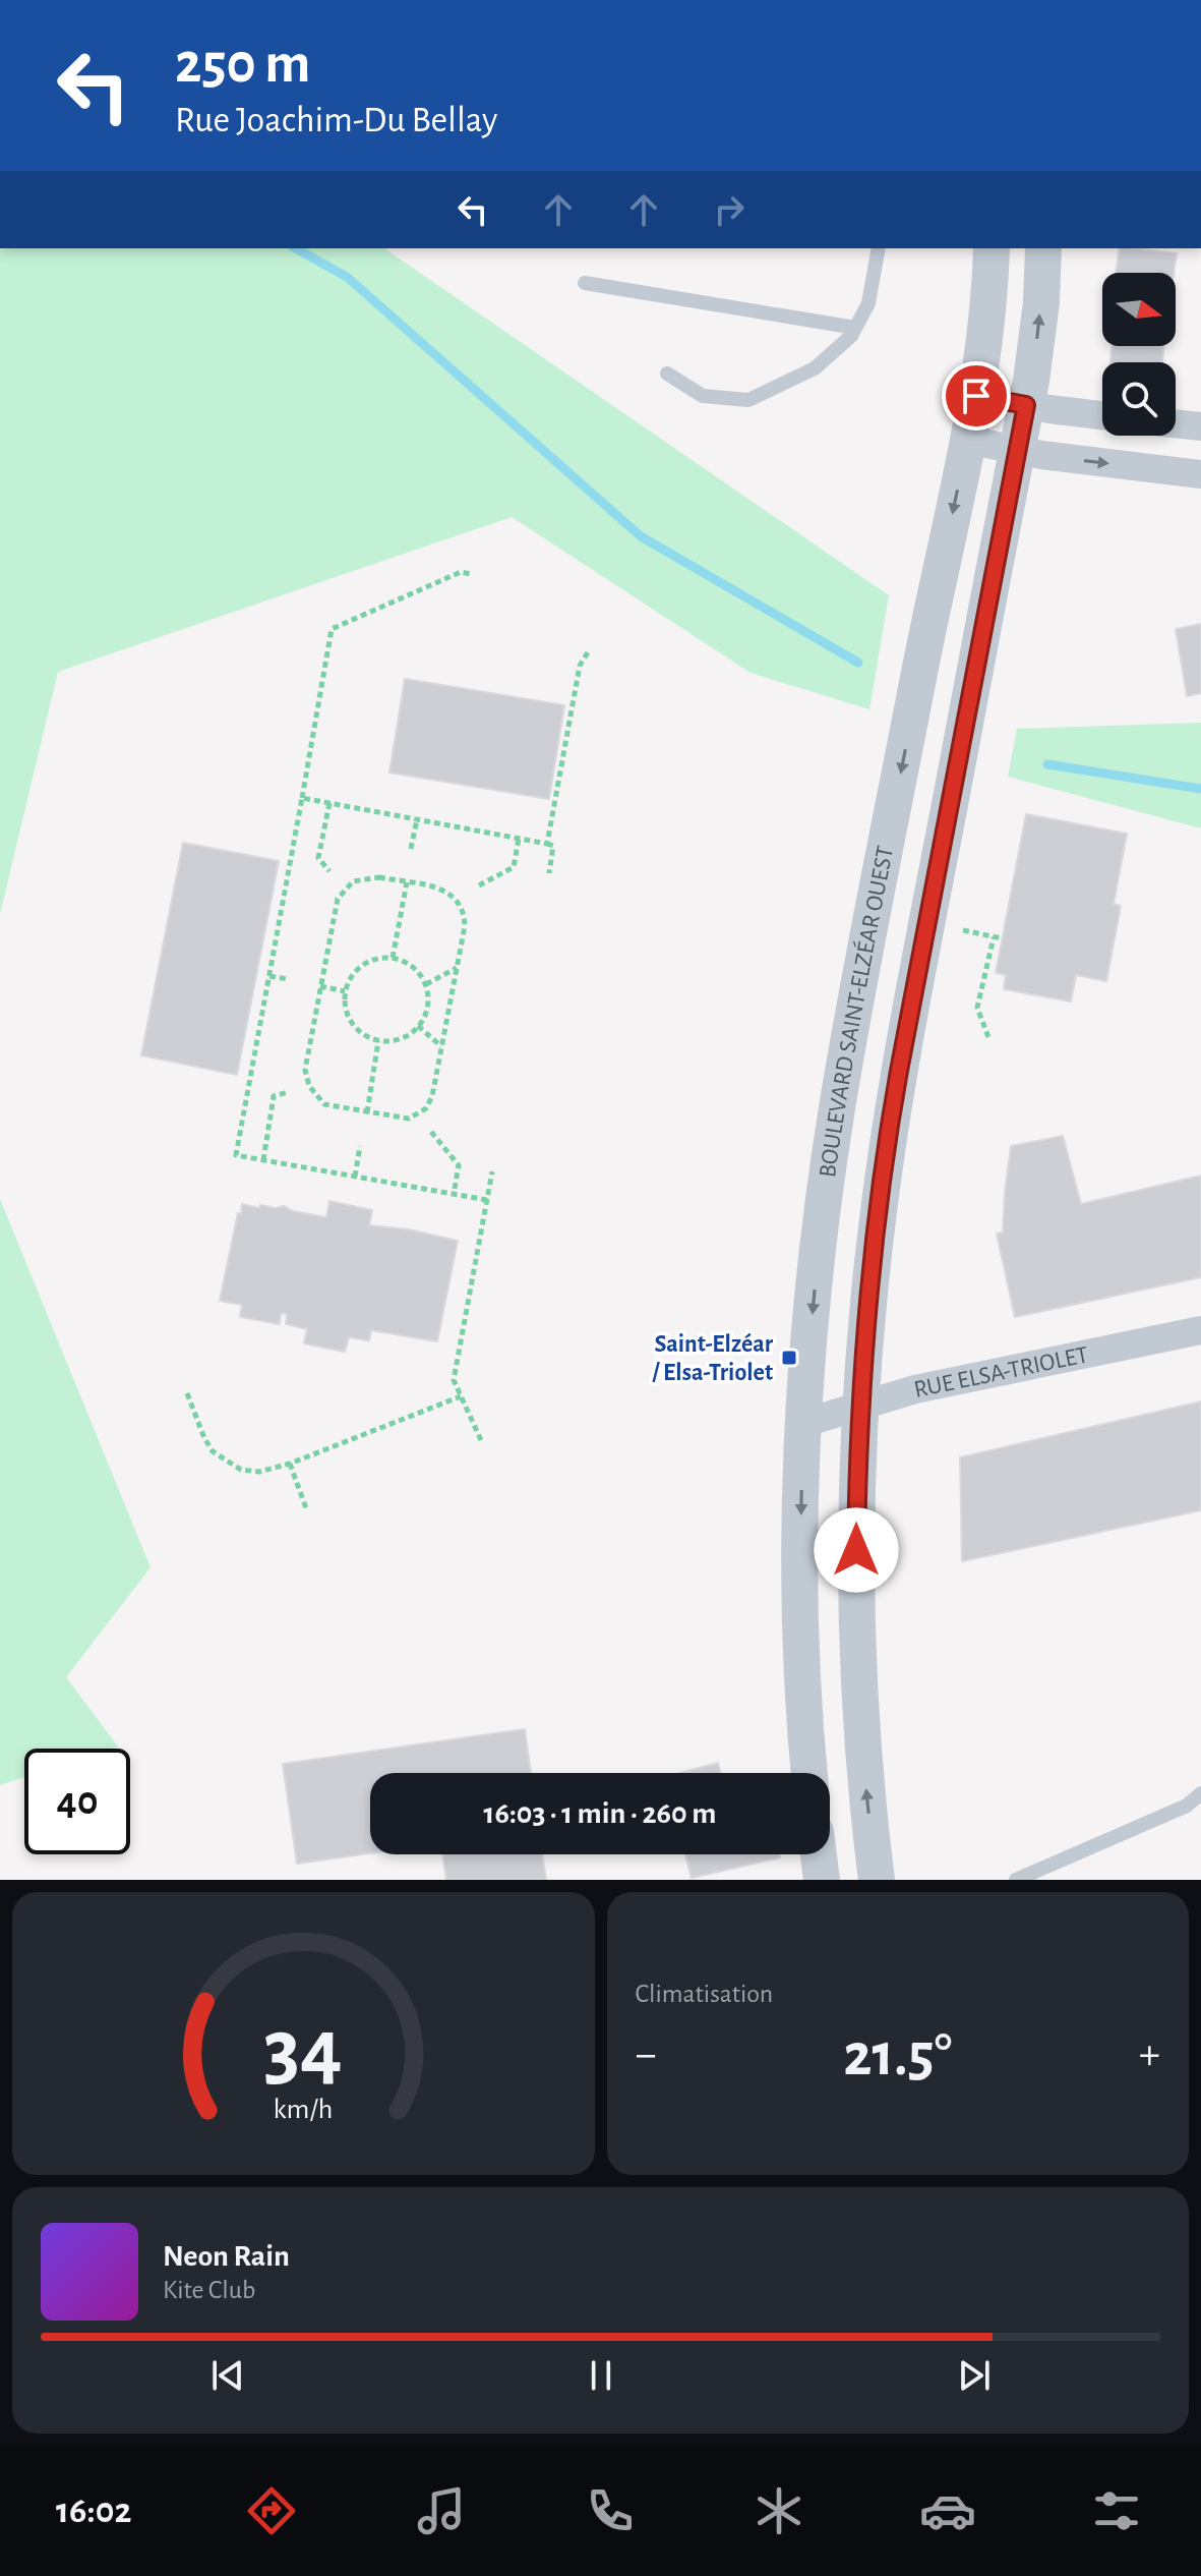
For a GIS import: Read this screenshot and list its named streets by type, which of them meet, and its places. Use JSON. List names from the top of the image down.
{
  "streets": {
    "street": ["BOULEVARD SAINT-ELZÉAR OUEST", "RUE ELSA-TRIOLET"]
  },
  "crossings": [
    ["BOULEVARD SAINT-ELZÉAR OUEST", "RUE ELSA-TRIOLET"]
  ],
  "places": {
    "transit": ["Saint-Elzéar / Elsa-Triolet"]
  },
  "north": "right",
  "page": {
    "turn": ["250 m", "Rue Joachim-Du Bellay"],
    "limit": "40",
    "trip": "16:03 · 1 min · 260 m",
    "tile": "Climatisation",
    "heat": ["−", "21.5°", "+"],
    "song": ["Neon Rain", "Kite Club"],
    "tabs": "16:02",
    "gauge": ["34", "km/h"]
  }
}
